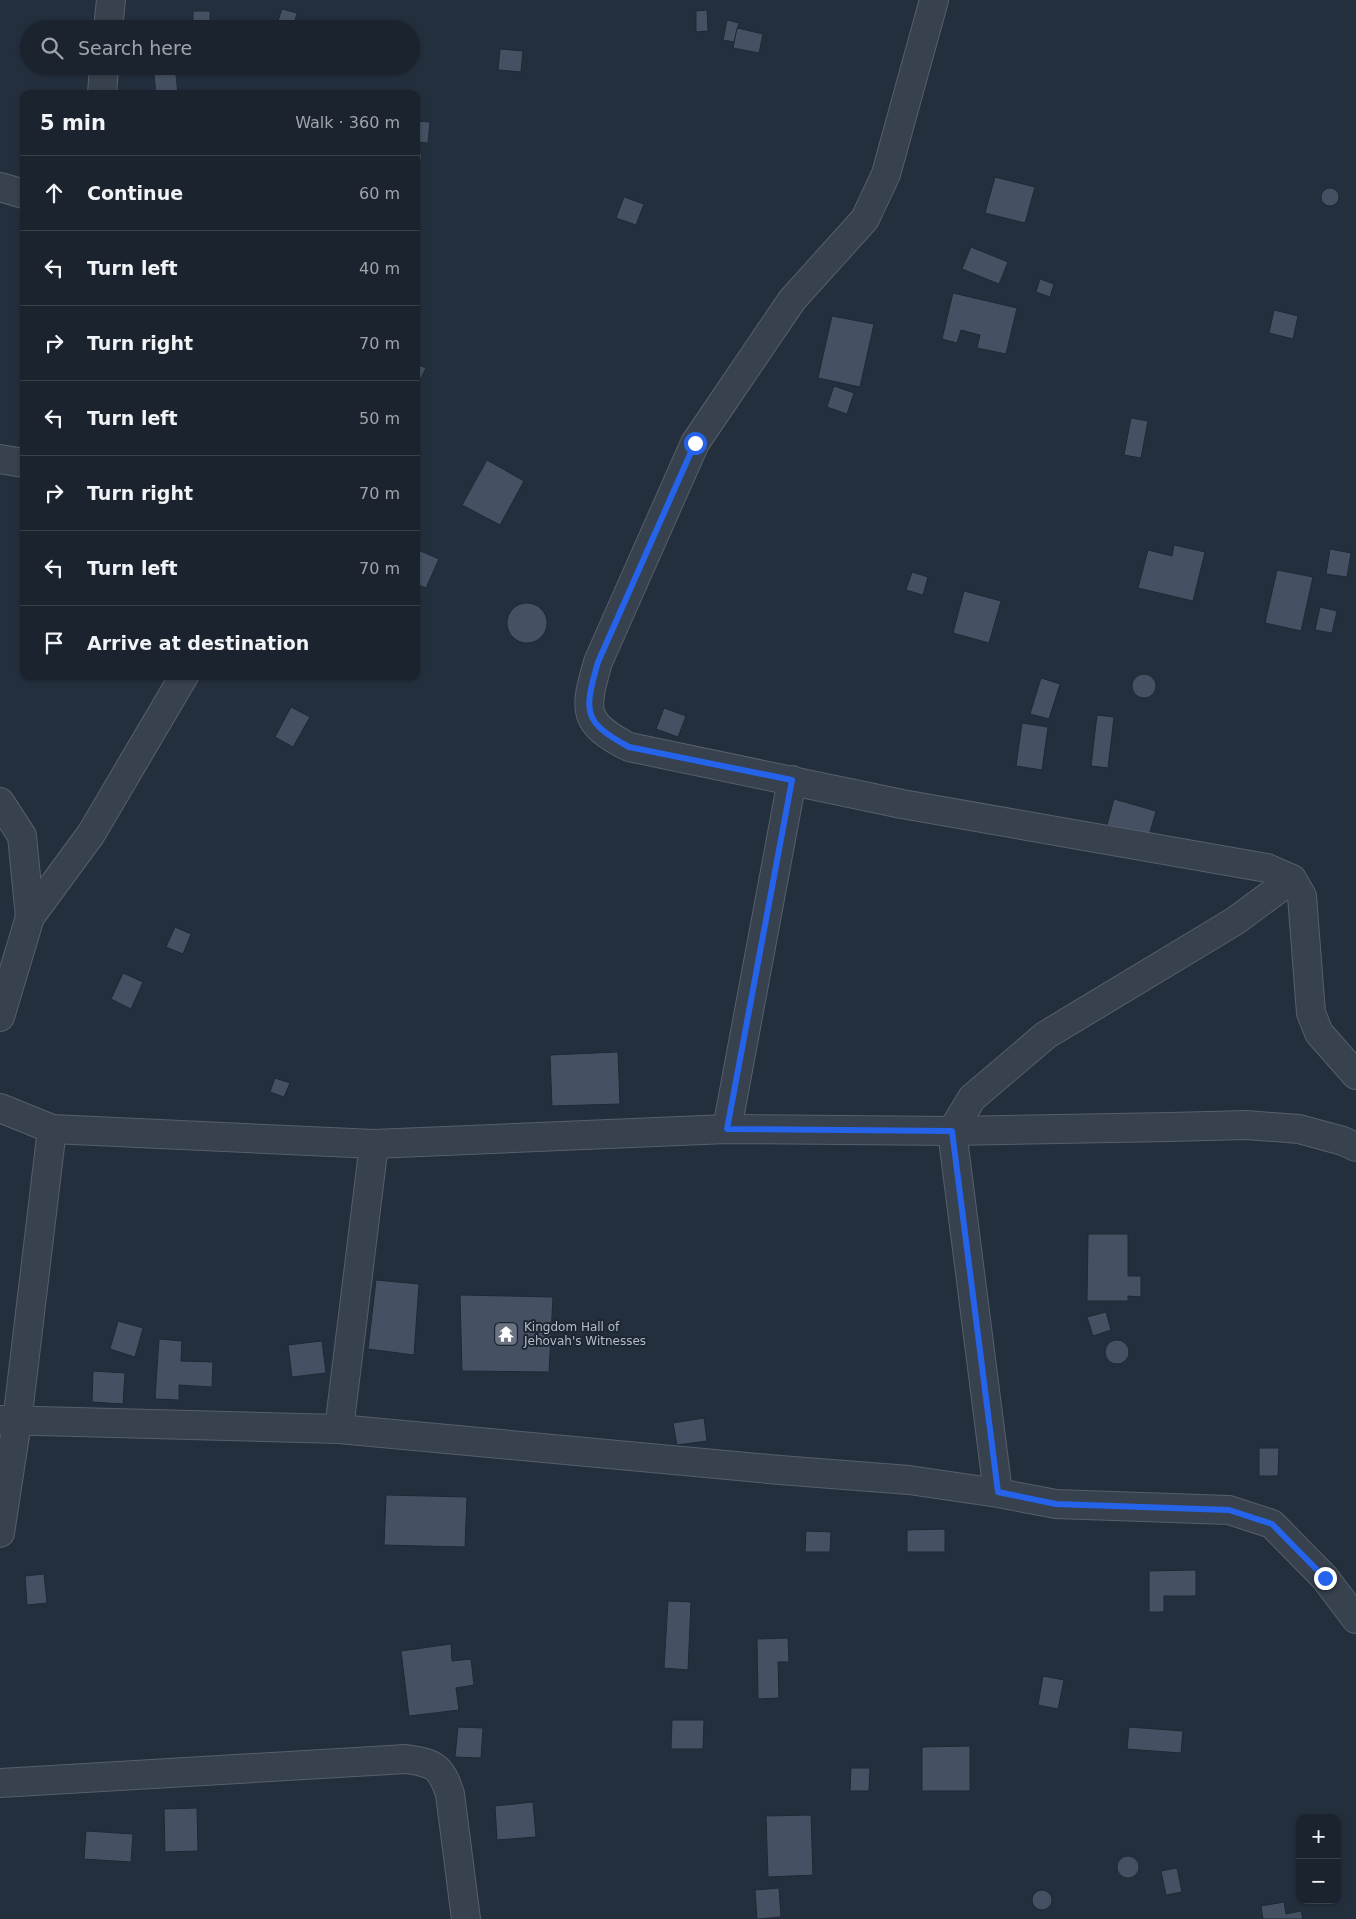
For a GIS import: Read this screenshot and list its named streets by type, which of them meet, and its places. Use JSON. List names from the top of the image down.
{
  "places": {
    "temple": ["Kingdom Hall of Jehovah's Witnesses"]
  },
  "page": {
    "search": "Search here",
    "heading": ["5 min", "Walk · 360 m"],
    "list": [
      ["Continue", "60 m"],
      ["Turn left", "40 m"],
      ["Turn right", "70 m"],
      ["Turn left", "50 m"],
      ["Turn right", "70 m"],
      ["Turn left", "70 m"],
      "Arrive at destination"
    ],
    "map_buttons": ["+", "−"]
  }
}
